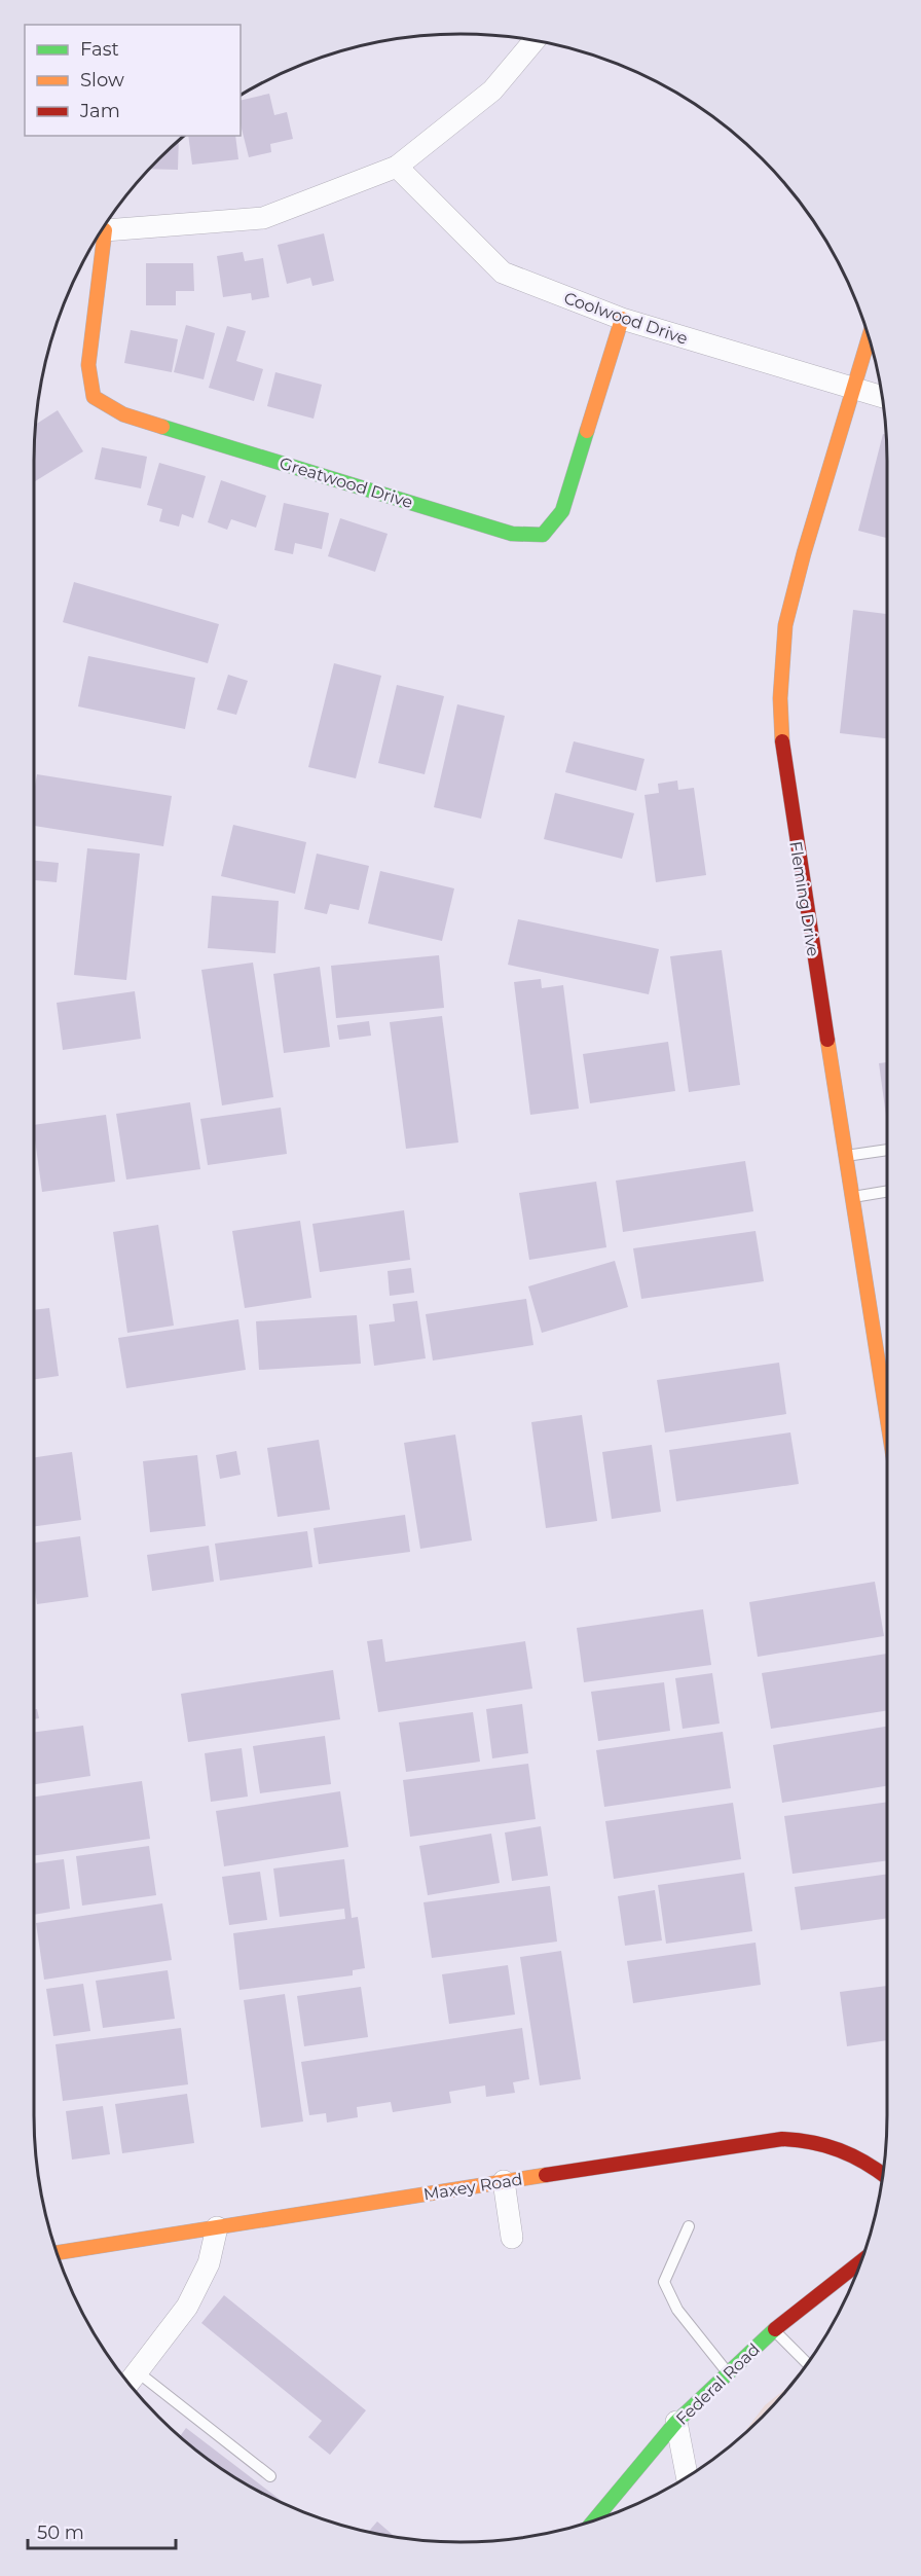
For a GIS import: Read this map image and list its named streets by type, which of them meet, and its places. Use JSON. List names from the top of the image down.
{
  "streets": {
    "street": [
      "Coolwood Drive",
      "Greatwood Drive",
      "Fleming Drive",
      "Maxey Road",
      "Federal Road"
    ]
  },
  "crossings": [
    ["Coolwood Drive", "Greatwood Drive"],
    ["Coolwood Drive", "Fleming Drive"]
  ],
  "legend": ["Fast", "Slow", "Jam"],
  "scale_bar": "50 m"
}
